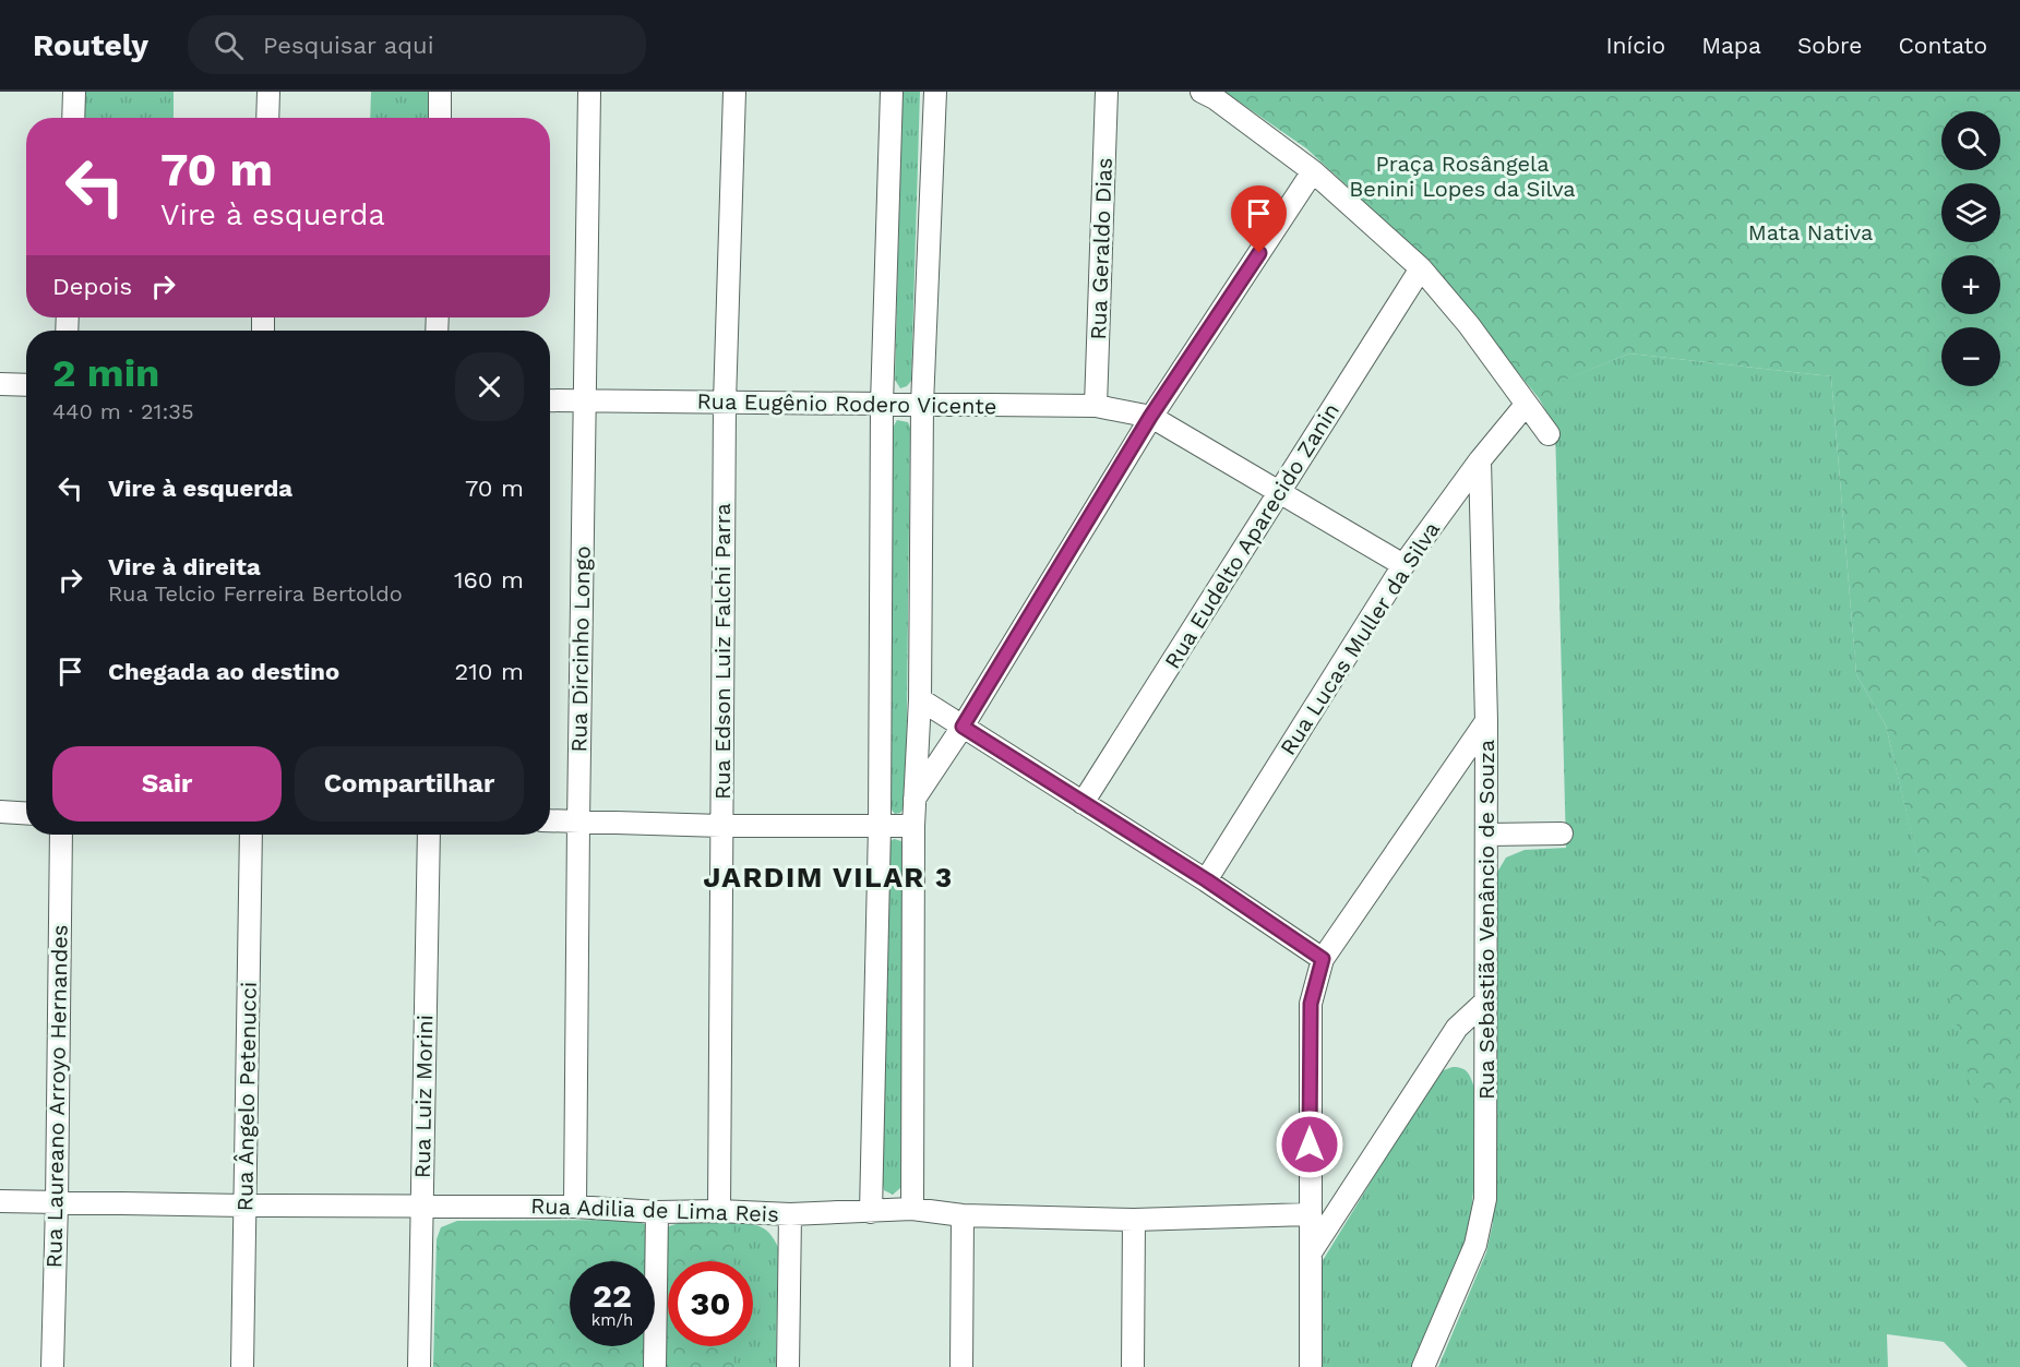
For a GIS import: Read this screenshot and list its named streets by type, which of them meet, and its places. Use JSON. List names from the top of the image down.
{
  "streets": {
    "street": [
      "Rua Geraldo Dias",
      "Rua Eugênio Rodero Vicente",
      "Rua Eudelto Aparecido Zanin",
      "Rua Lucas Muller da Silva",
      "Rua Dircinho Longo",
      "Rua Edson Luiz Falchi Parra",
      "Rua Sebastião Venâncio de Souza",
      "Rua Laureano Arroyo Hernandes",
      "Rua Ângelo Petenucci",
      "Rua Luiz Morini",
      "Rua Adilia de Lima Reis"
    ]
  },
  "crossings": [
    ["Rua Geraldo Dias", "Rua Eugênio Rodero Vicente"],
    ["Rua Eugênio Rodero Vicente", "Rua Eudelto Aparecido Zanin"],
    ["Rua Eugênio Rodero Vicente", "Rua Lucas Muller da Silva"],
    ["Rua Eugênio Rodero Vicente", "Rua Dircinho Longo"],
    ["Rua Eugênio Rodero Vicente", "Rua Edson Luiz Falchi Parra"],
    ["Rua Lucas Muller da Silva", "Rua Sebastião Venâncio de Souza"],
    ["Rua Dircinho Longo", "Rua Adilia de Lima Reis"],
    ["Rua Edson Luiz Falchi Parra", "Rua Adilia de Lima Reis"],
    ["Rua Laureano Arroyo Hernandes", "Rua Adilia de Lima Reis"],
    ["Rua Ângelo Petenucci", "Rua Adilia de Lima Reis"],
    ["Rua Luiz Morini", "Rua Adilia de Lima Reis"]
  ],
  "districts": ["JARDIM VILAR 3"],
  "parks": ["Praça Rosângela Benini Lopes da Silva", "Mata Nativa"],
  "page": {
    "header": "Routely",
    "search": "Pesquisar aqui",
    "nav": [
      "Início",
      "Mapa",
      "Sobre",
      "Contato"
    ],
    "map_buttons": ["+", "−"],
    "turn": ["70 m", "Vire à esquerda"],
    "then": "Depois",
    "heading": ["2 min", "440 m · 21:35"],
    "list": [
      {
        "name": "Vire à esquerda",
        "value": "70 m"
      },
      {
        "name": "Vire à direita",
        "note": "Rua Telcio Ferreira Bertoldo",
        "value": "160 m"
      },
      {
        "name": "Chegada ao destino",
        "value": "210 m"
      }
    ],
    "buttons": ["Sair", "Compartilhar"],
    "speed": "22 km/h",
    "limit": "30"
  }
}
